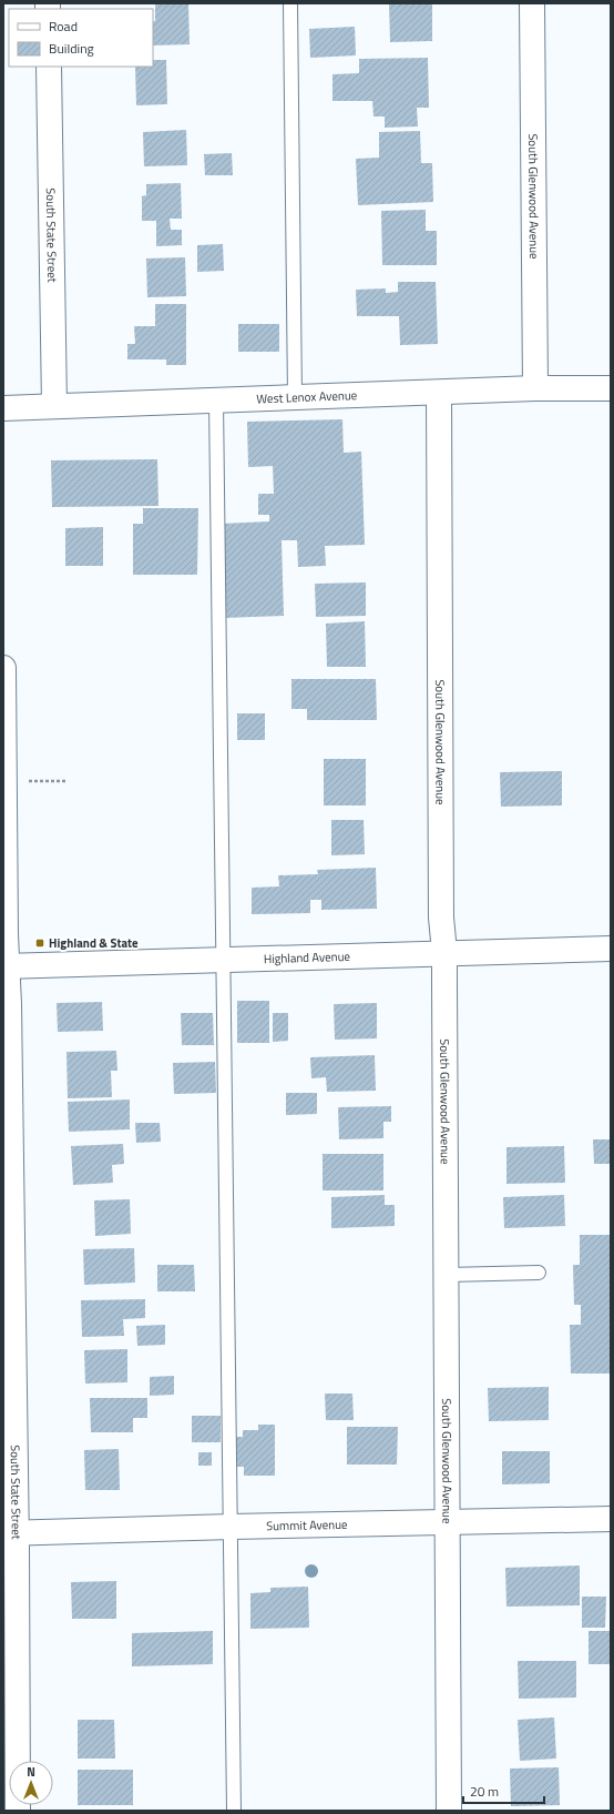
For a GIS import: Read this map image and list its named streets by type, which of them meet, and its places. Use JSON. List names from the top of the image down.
{
  "streets": {
    "street": [
      "South Glenwood Avenue",
      "South State Street",
      "West Lenox Avenue",
      "Highland Avenue",
      "Summit Avenue"
    ]
  },
  "crossings": [
    ["South Glenwood Avenue", "West Lenox Avenue"],
    ["South Glenwood Avenue", "Highland Avenue"],
    ["South Glenwood Avenue", "Summit Avenue"],
    ["South State Street", "West Lenox Avenue"],
    ["South State Street", "Highland Avenue"],
    ["South State Street", "Summit Avenue"]
  ],
  "places": {
    "transit": ["Highland & State"]
  },
  "legend": ["Road", "Building"],
  "scale_bar": "20 m",
  "north": "top"
}
